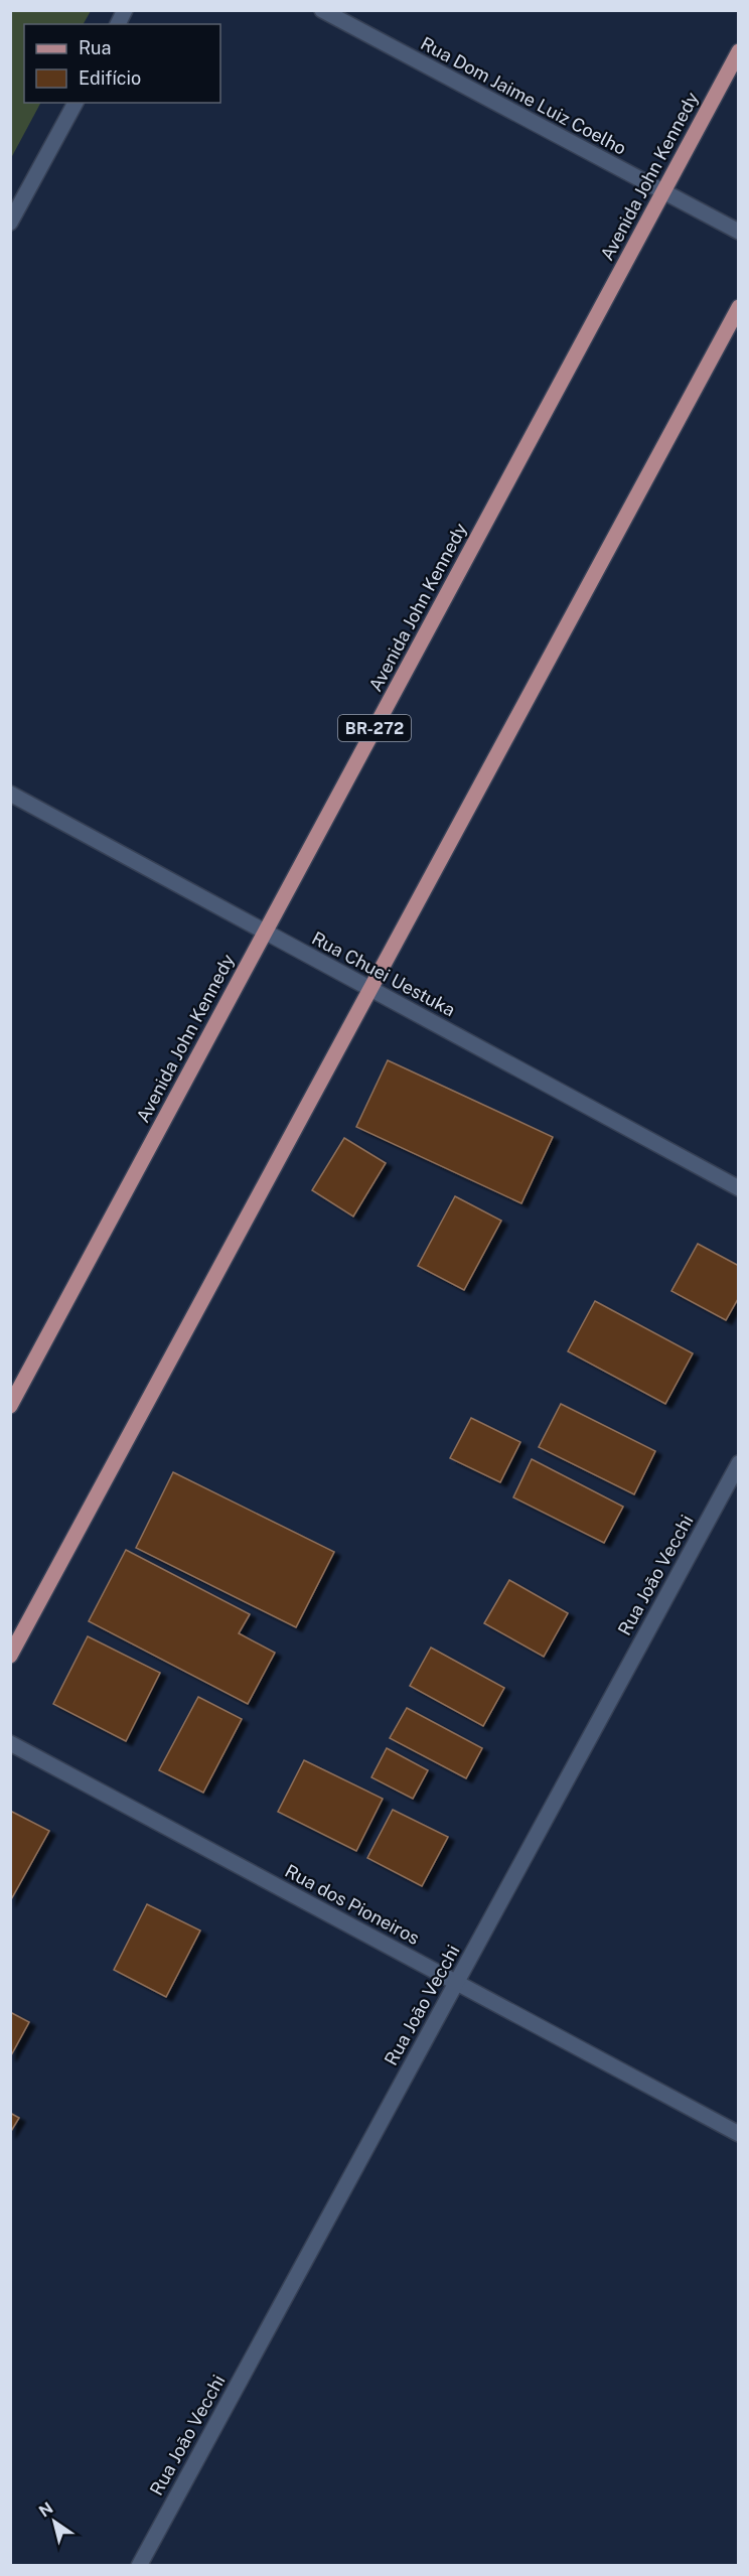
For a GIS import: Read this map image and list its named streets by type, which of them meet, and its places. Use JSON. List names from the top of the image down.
{
  "streets": {
    "main road": ["Avenida John Kennedy", "BR-272"],
    "street": [
      "Rua Dom Jaime Luiz Coelho",
      "Rua Chuei Uestuka",
      "Rua João Vecchi",
      "Rua dos Pioneiros"
    ]
  },
  "crossings": [
    ["Rua Dom Jaime Luiz Coelho", "Avenida John Kennedy"],
    ["Avenida John Kennedy", "Rua Chuei Uestuka"],
    ["Rua João Vecchi", "Rua dos Pioneiros"]
  ],
  "legend": ["Rua", "Edifício"],
  "north": "top left"
}
